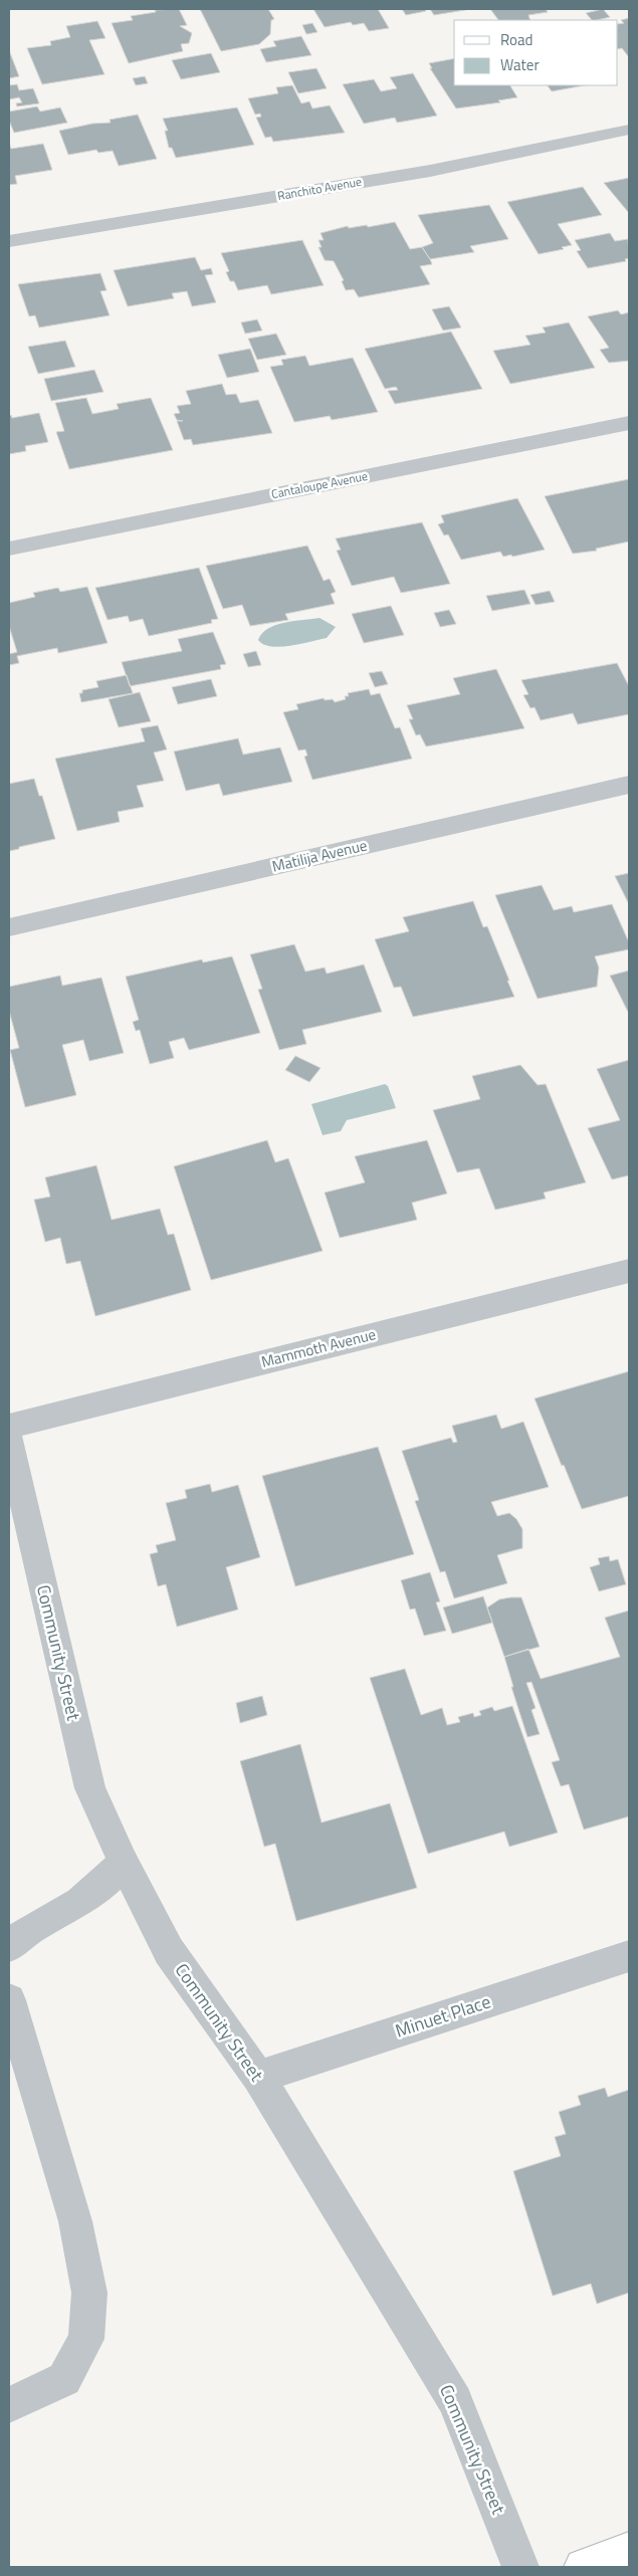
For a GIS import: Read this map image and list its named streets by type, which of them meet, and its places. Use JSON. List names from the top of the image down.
{
  "streets": {
    "street": [
      "Ranchito Avenue",
      "Cantaloupe Avenue",
      "Matilija Avenue",
      "Mammoth Avenue",
      "Community Street",
      "Minuet Place"
    ]
  },
  "crossings": [
    ["Community Street", "Minuet Place"]
  ],
  "legend": ["Road", "Water"]
}
